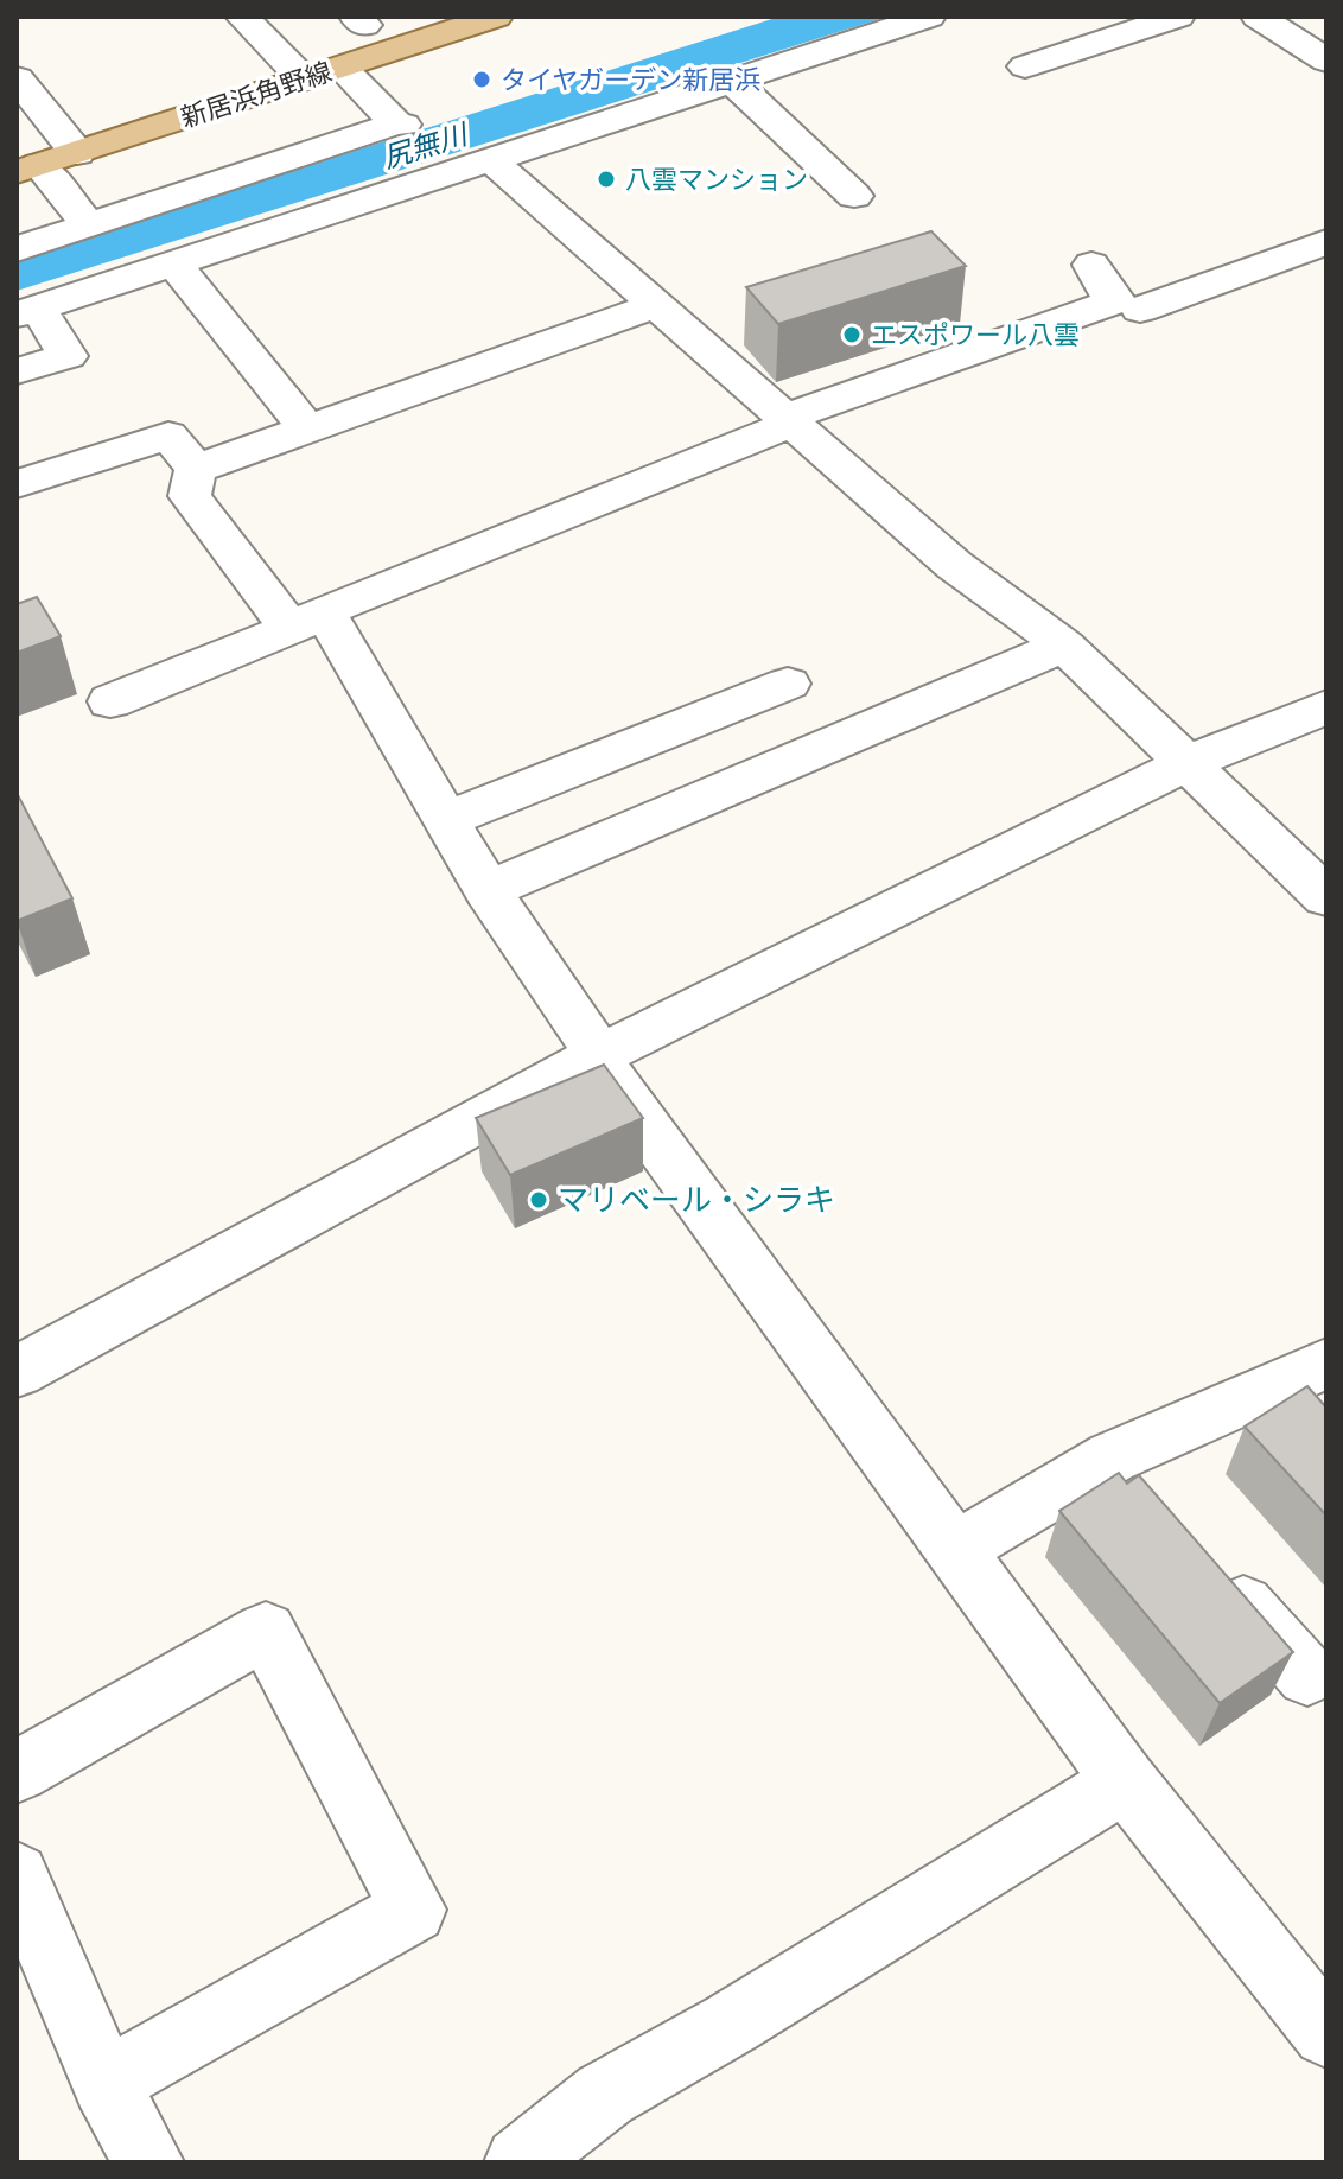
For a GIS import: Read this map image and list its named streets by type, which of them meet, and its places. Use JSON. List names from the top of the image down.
{
  "streets": {
    "main road": ["新居浜角野線"]
  },
  "water": ["尻無川"],
  "places": [
    "タイヤガーデン新居浜",
    "八雲マンション",
    "エスポワール八雲",
    "マリベール・シラキ"
  ]
}
